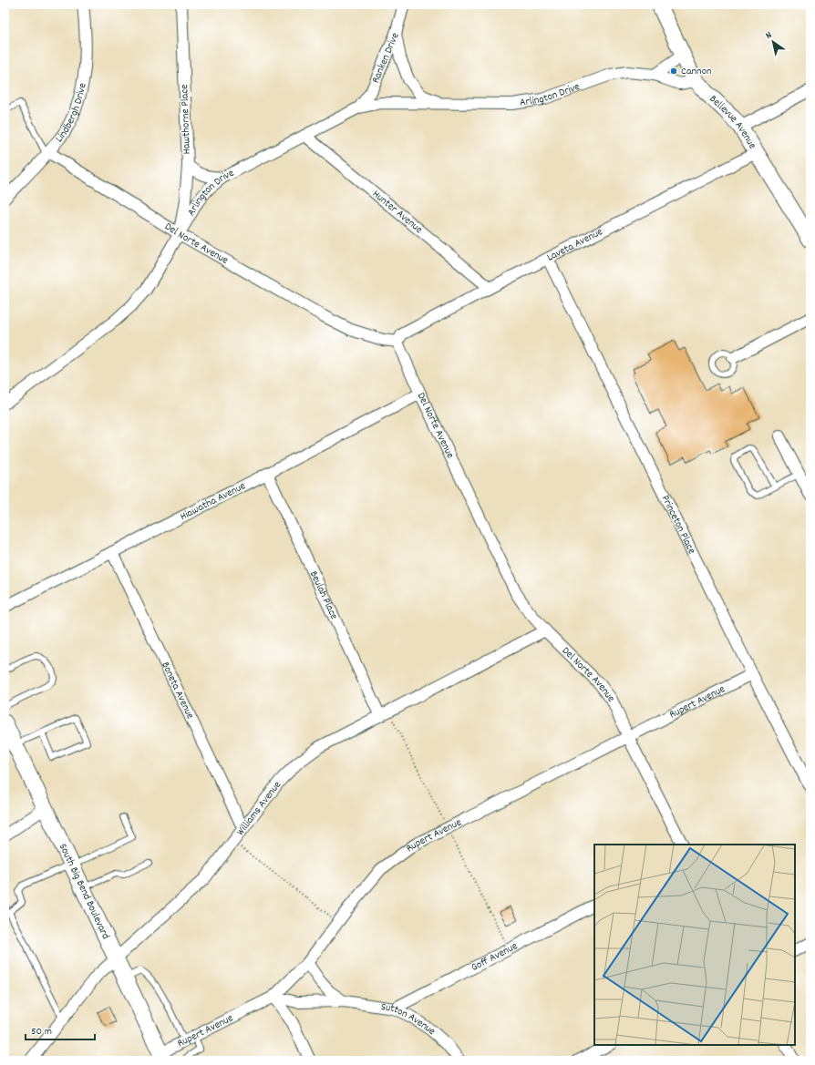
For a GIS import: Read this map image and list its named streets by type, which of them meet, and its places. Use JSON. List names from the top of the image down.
{
  "streets": {
    "main road": ["Bellevue Avenue", "South Big Bend Boulevard"],
    "street": [
      "Ranken Drive",
      "Arlington Drive",
      "Lindbergh Drive",
      "Hawthorne Place",
      "Hunter Avenue",
      "Del Norte Avenue",
      "Laveta Avenue",
      "Hiawatha Avenue",
      "Princeton Place",
      "Beulah Place",
      "Boneta Avenue",
      "Rupert Avenue",
      "Williams Avenue",
      "Goff Avenue",
      "Sutton Avenue"
    ]
  },
  "crossings": [
    ["Ranken Drive", "Arlington Drive"],
    ["Arlington Drive", "Hawthorne Place"],
    ["Arlington Drive", "Bellevue Avenue"],
    ["Arlington Drive", "Hunter Avenue"],
    ["Arlington Drive", "Del Norte Avenue"],
    ["Lindbergh Drive", "Del Norte Avenue"],
    ["Hawthorne Place", "Del Norte Avenue"],
    ["Bellevue Avenue", "Laveta Avenue"],
    ["Hunter Avenue", "Laveta Avenue"],
    ["Del Norte Avenue", "Laveta Avenue"],
    ["Del Norte Avenue", "Hiawatha Avenue"],
    ["Del Norte Avenue", "Rupert Avenue"],
    ["Del Norte Avenue", "Williams Avenue"],
    ["Laveta Avenue", "Princeton Place"],
    ["Hiawatha Avenue", "Beulah Place"],
    ["Hiawatha Avenue", "Boneta Avenue"],
    ["Princeton Place", "Rupert Avenue"],
    ["Beulah Place", "Williams Avenue"],
    ["Boneta Avenue", "Williams Avenue"],
    ["Rupert Avenue", "South Big Bend Boulevard"],
    ["Rupert Avenue", "Sutton Avenue"],
    ["Williams Avenue", "South Big Bend Boulevard"],
    ["Goff Avenue", "Sutton Avenue"]
  ],
  "places": ["Cannon"],
  "scale_bar": "50 m",
  "north": "top left"
}
